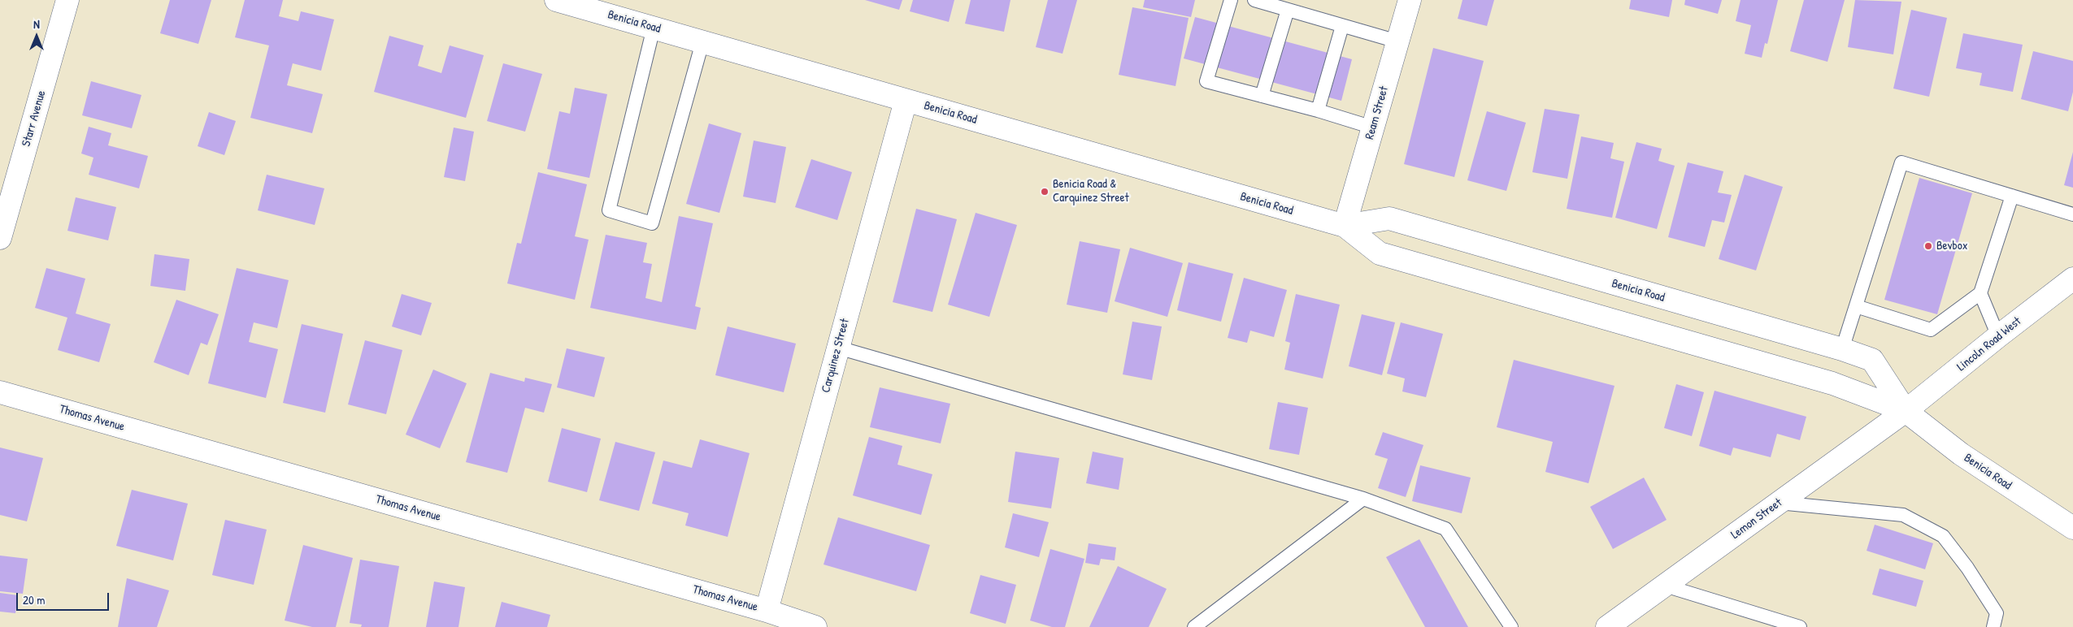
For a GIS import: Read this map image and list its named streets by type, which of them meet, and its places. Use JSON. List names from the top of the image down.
{
  "streets": {
    "street": [
      "Benicia Road",
      "Ream Street",
      "Starr Avenue",
      "Lincoln Road West",
      "Carquinez Street",
      "Thomas Avenue",
      "Lemon Street"
    ]
  },
  "crossings": [
    ["Benicia Road", "Ream Street"],
    ["Benicia Road", "Lincoln Road West"],
    ["Benicia Road", "Carquinez Street"],
    ["Benicia Road", "Lemon Street"],
    ["Lincoln Road West", "Lemon Street"],
    ["Carquinez Street", "Thomas Avenue"]
  ],
  "places": ["Benicia Road & Carquinez Street", "Bevbox"],
  "scale_bar": "20 m",
  "north": "top"
}
